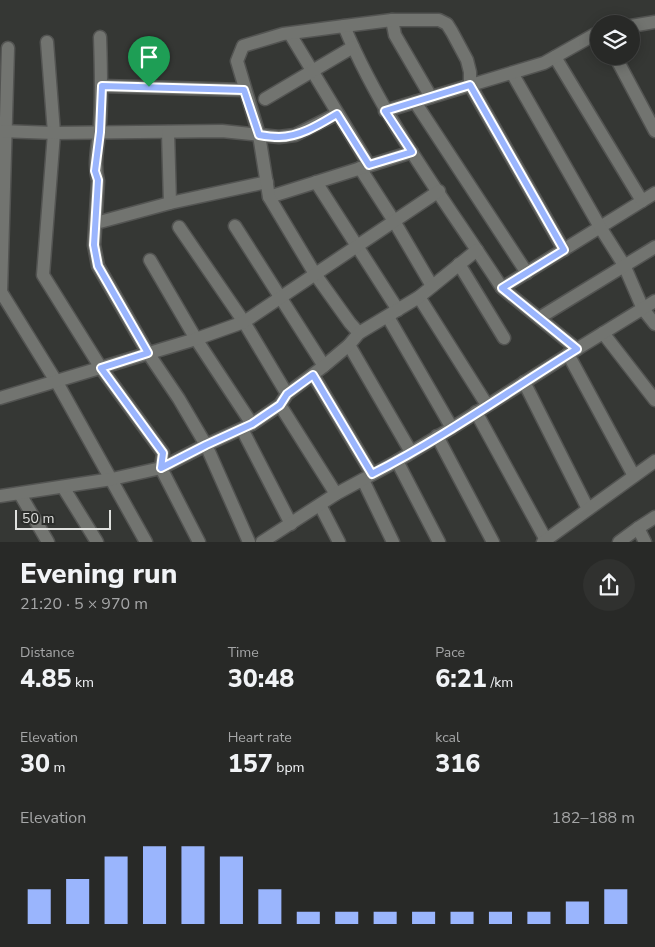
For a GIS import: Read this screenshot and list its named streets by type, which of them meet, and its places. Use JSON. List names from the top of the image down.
{
  "scale_bar": "50 m",
  "page": {
    "scale": "50 m",
    "heading": ["Evening run", "21:20 · 5 × 970 m"],
    "stats": [
      ["Distance", "4.85 km"],
      ["Time", "30:48"],
      ["Pace", "6:21 /km"],
      ["Elevation", "30 m"],
      ["Heart rate", "157 bpm"],
      ["kcal", "316"]
    ],
    "chart": ["Elevation", "182–188 m"]
  }
}
